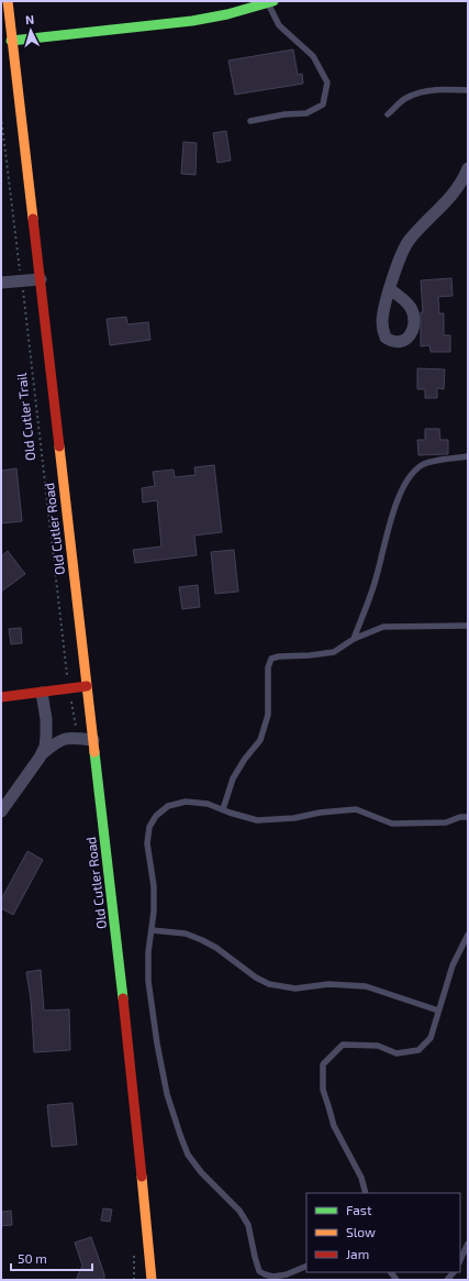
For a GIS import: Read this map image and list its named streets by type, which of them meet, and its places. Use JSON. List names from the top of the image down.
{
  "streets": {
    "main road": ["Old Cutler Road"],
    "path": ["Old Cutler Trail"]
  },
  "legend": ["Fast", "Slow", "Jam"],
  "scale_bar": "50 m",
  "north": "top"
}
